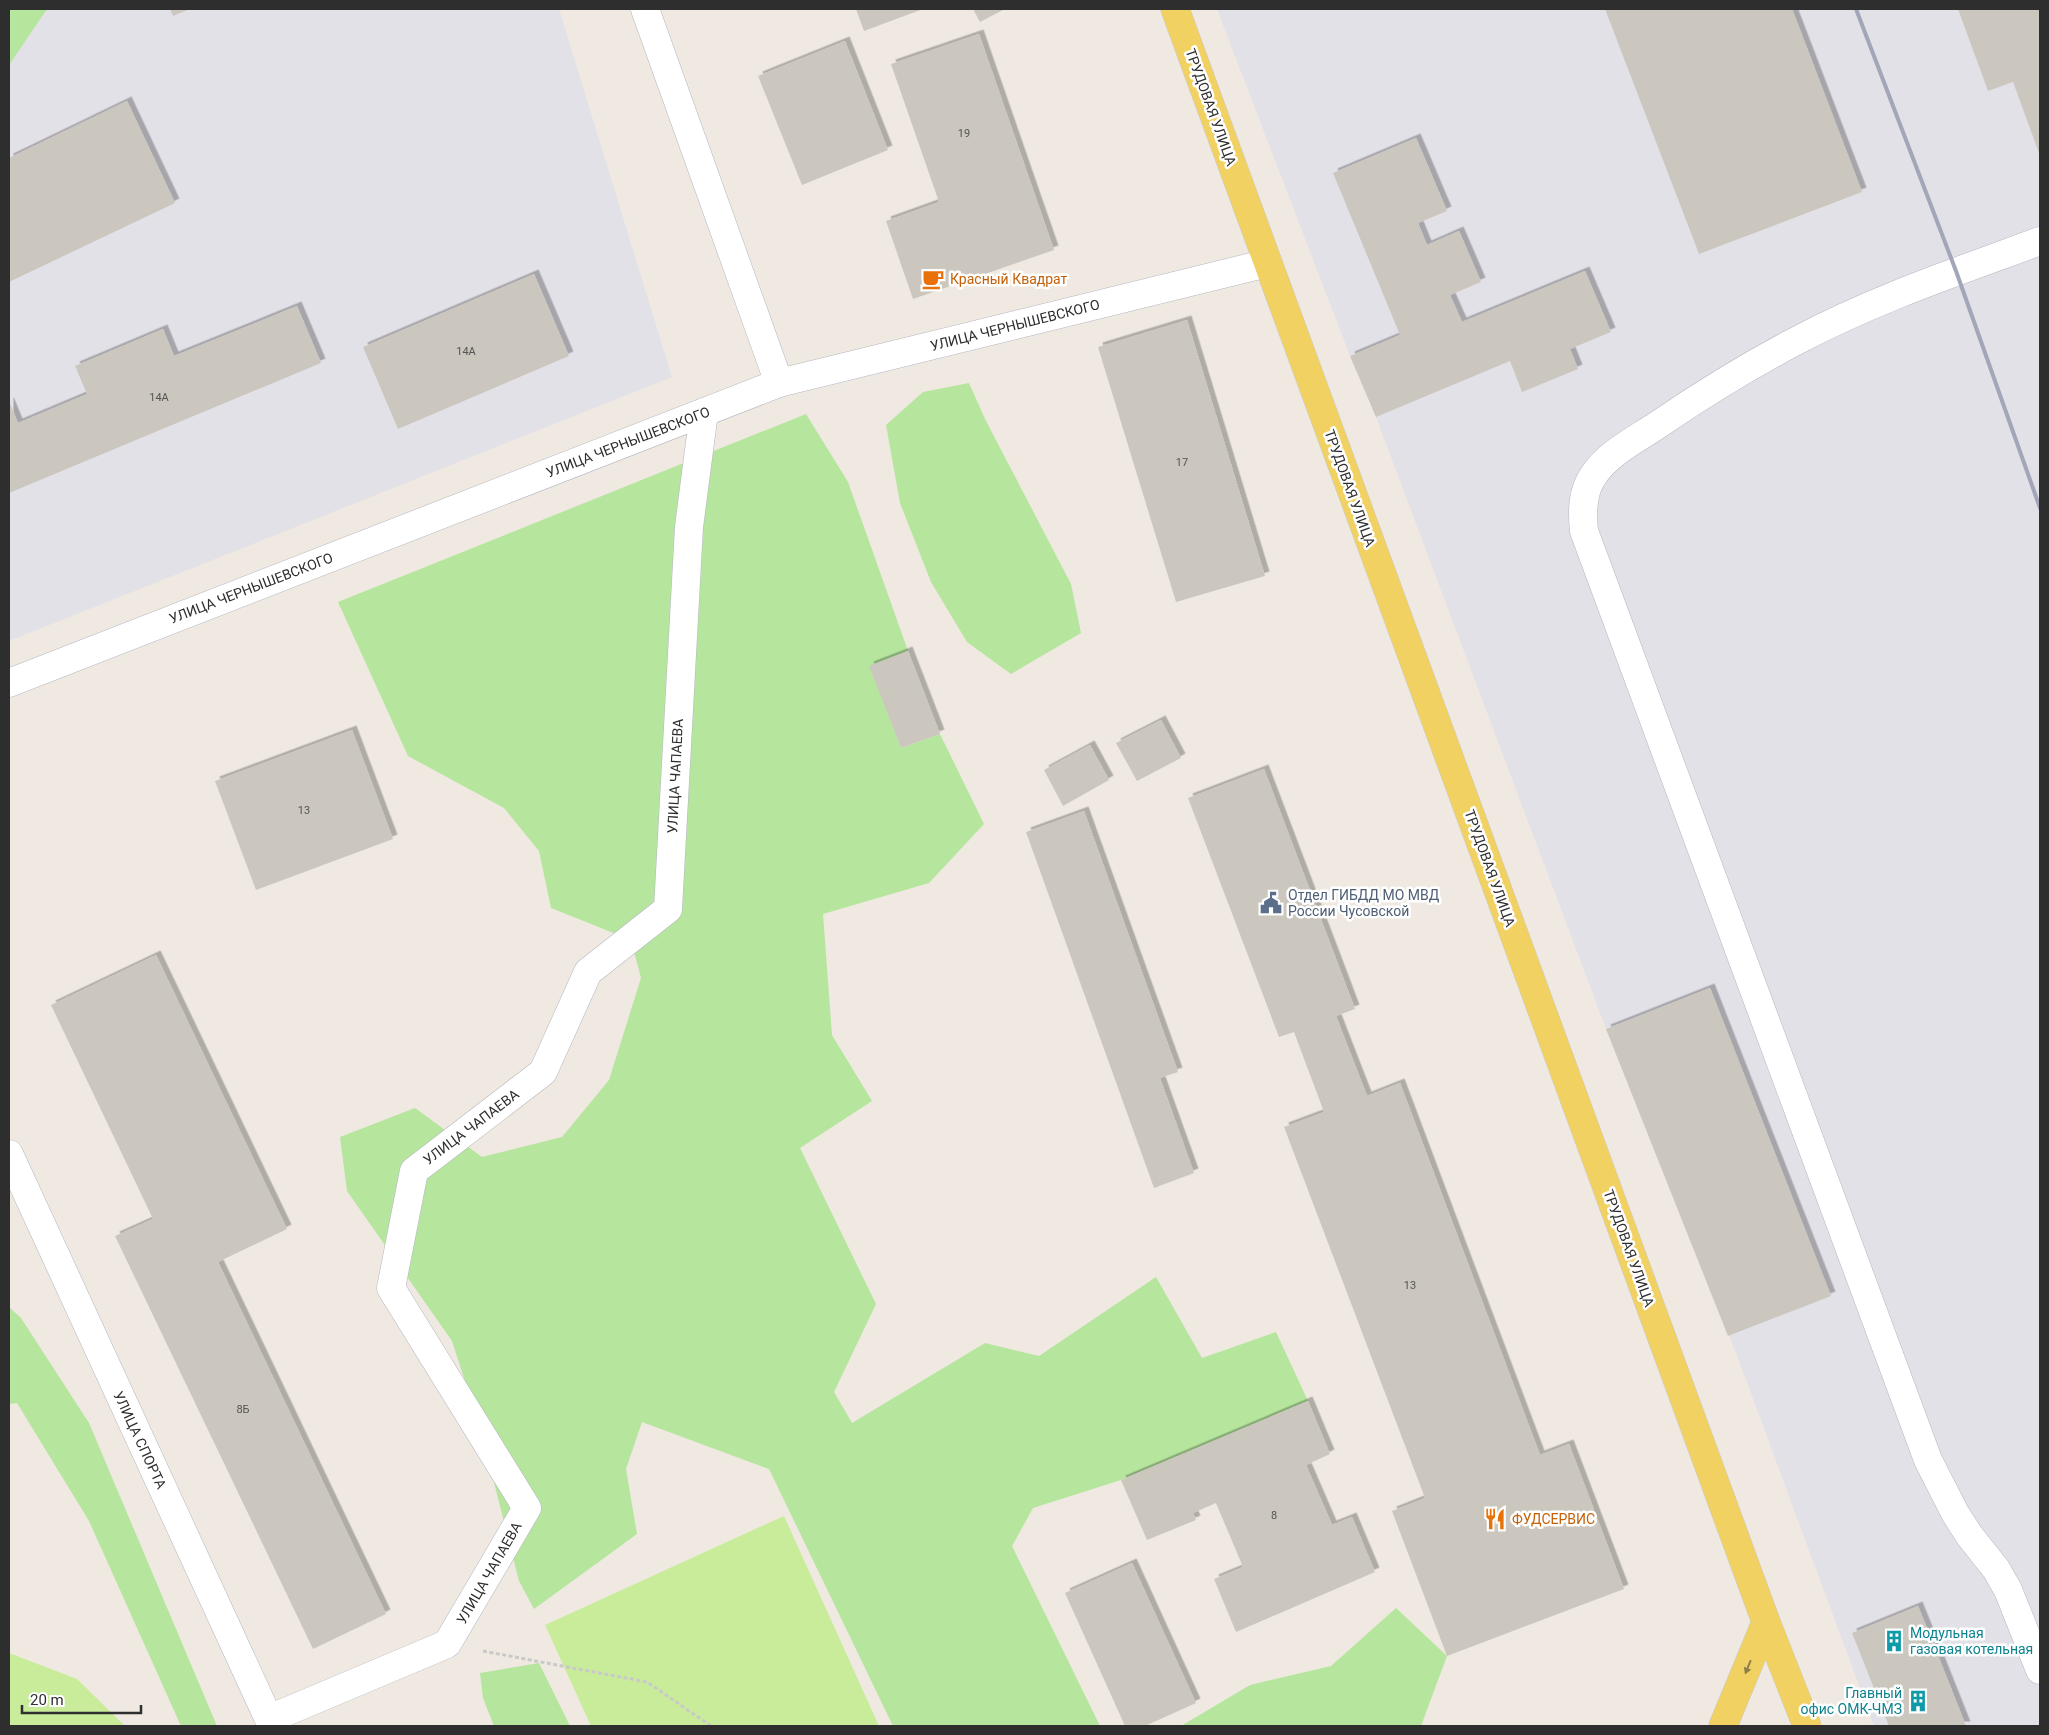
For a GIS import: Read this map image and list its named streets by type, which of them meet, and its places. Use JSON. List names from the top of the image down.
{
  "streets": {
    "main road": ["ТРУДОВАЯ УЛИЦА"],
    "street": ["УЛИЦА ЧЕРНЫШЕВСКОГО", "УЛИЦА ЧАПАЕВА", "УЛИЦА СПОРТА"]
  },
  "crossings": [
    ["ТРУДОВАЯ УЛИЦА", "УЛИЦА ЧЕРНЫШЕВСКОГО"],
    ["УЛИЦА ЧЕРНЫШЕВСКОГО", "УЛИЦА ЧАПАЕВА"]
  ],
  "places": {
    "cafe": ["Красный Квадрат"],
    "public building": ["Отдел ГИБДД МО МВД России Чусовской"],
    "restaurant": ["ФУДСЕРВИС"],
    "building": ["Модульная газовая котельная", "Главный офис ОМК-ЧМЗ"]
  },
  "house_numbers": [
    "19",
    "14А",
    "14А",
    "17",
    "13",
    "13",
    "8Б",
    "8"
  ],
  "scale_bar": "20 m"
}
